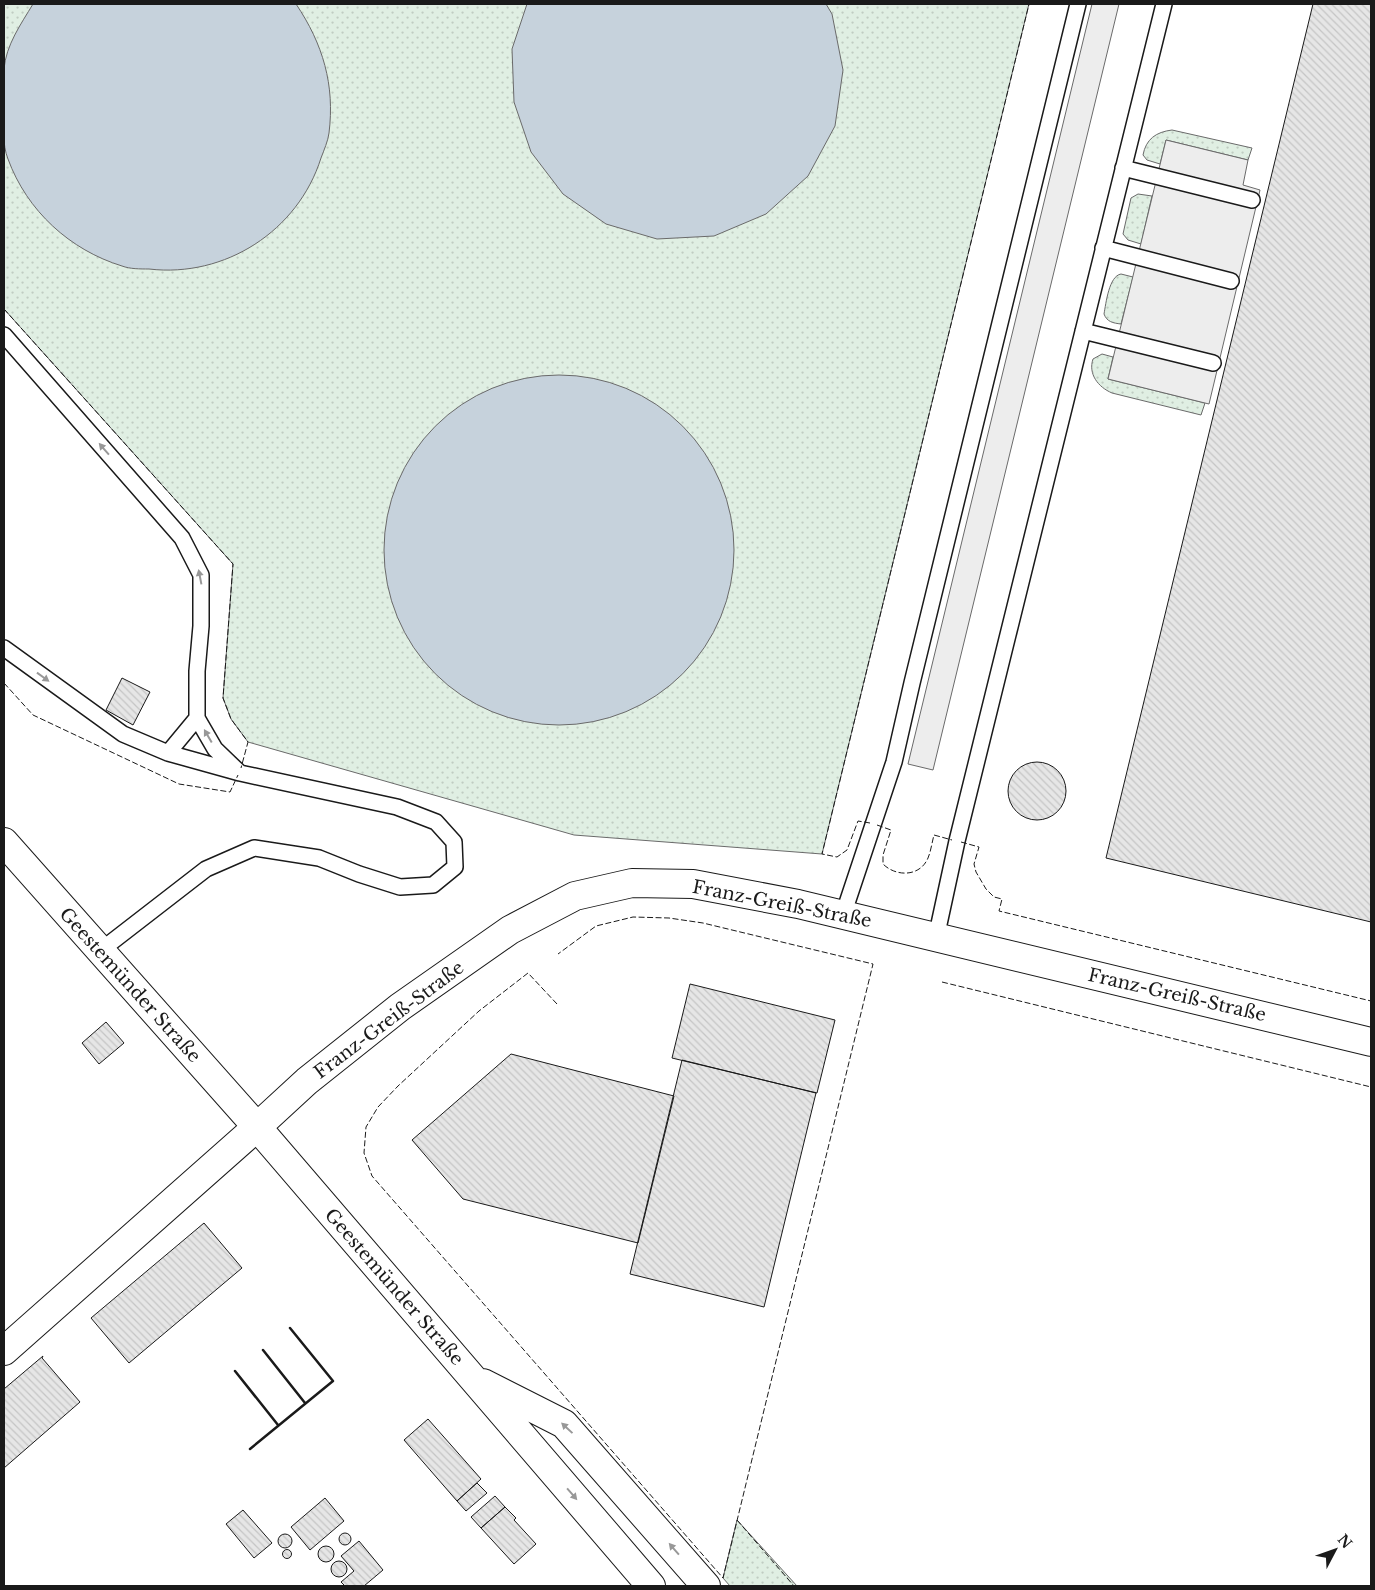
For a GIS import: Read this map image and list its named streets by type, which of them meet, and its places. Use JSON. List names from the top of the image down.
{
  "streets": {
    "street": ["Franz-Greiß-Straße", "Geestemünder Straße"]
  },
  "crossings": [
    ["Franz-Greiß-Straße", "Geestemünder Straße"]
  ],
  "north": "top right"
}
